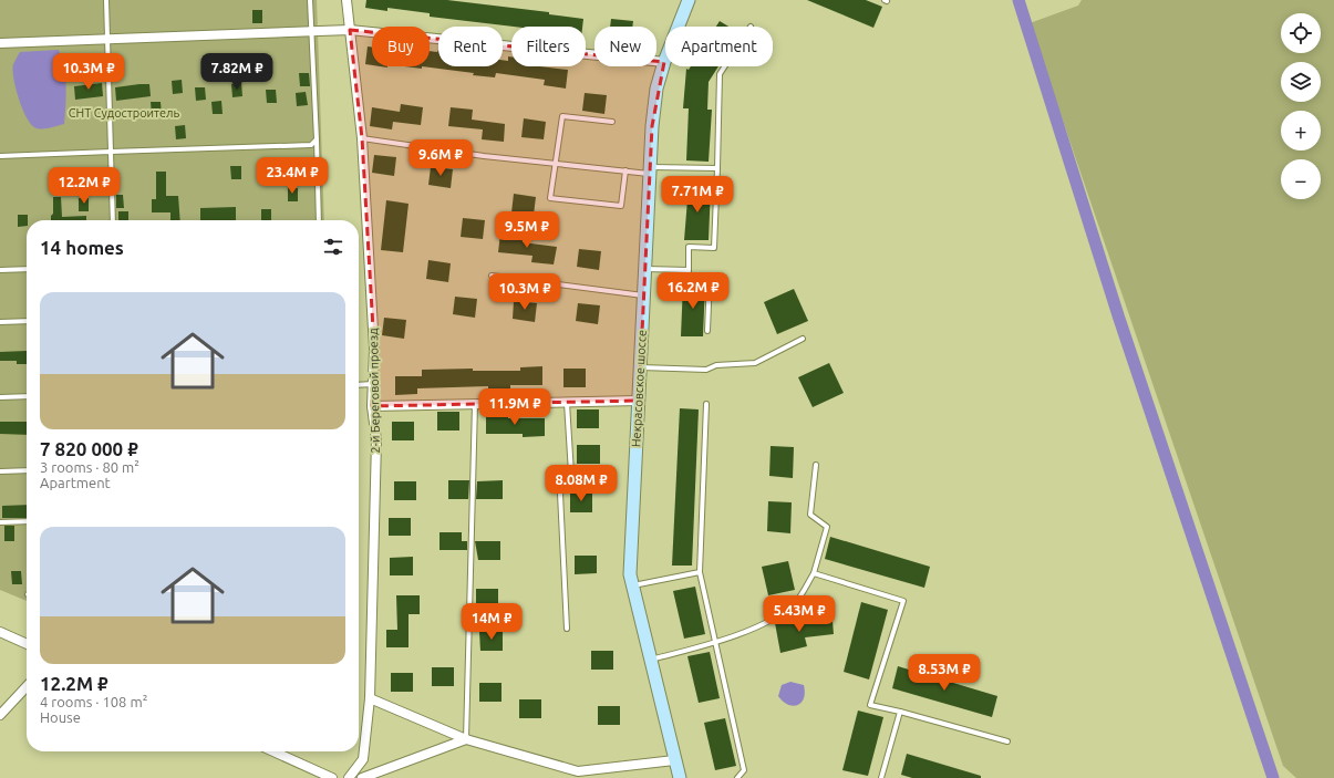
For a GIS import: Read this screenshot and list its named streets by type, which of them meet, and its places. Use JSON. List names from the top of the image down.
{
  "streets": {
    "main road": ["Некрасовское шоссе"],
    "street": ["2-й Береговой проезд"]
  },
  "parks": ["СНТ Судостроитель"],
  "page": {
    "map_buttons": ["+", "−"],
    "chip": [
      "Buy",
      "Rent",
      "Filters",
      "New",
      "Apartment"
    ],
    "price": [
      "10.3M ₽",
      "7.82M ₽",
      "9.6M ₽",
      "23.4M ₽",
      "12.2M ₽",
      "7.71M ₽",
      "9.5M ₽",
      "16.2M ₽",
      "10.3M ₽",
      "11.9M ₽",
      "8.08M ₽",
      "5.43M ₽",
      "14M ₽",
      "8.53M ₽"
    ],
    "heading": "14 homes",
    "list": [
      {
        "name": "7 820 000 ₽",
        "note": "3 rooms · 80 m² · Apartment"
      },
      {
        "name": "12.2M ₽",
        "note": "4 rooms · 108 m² · House"
      }
    ]
  }
}
